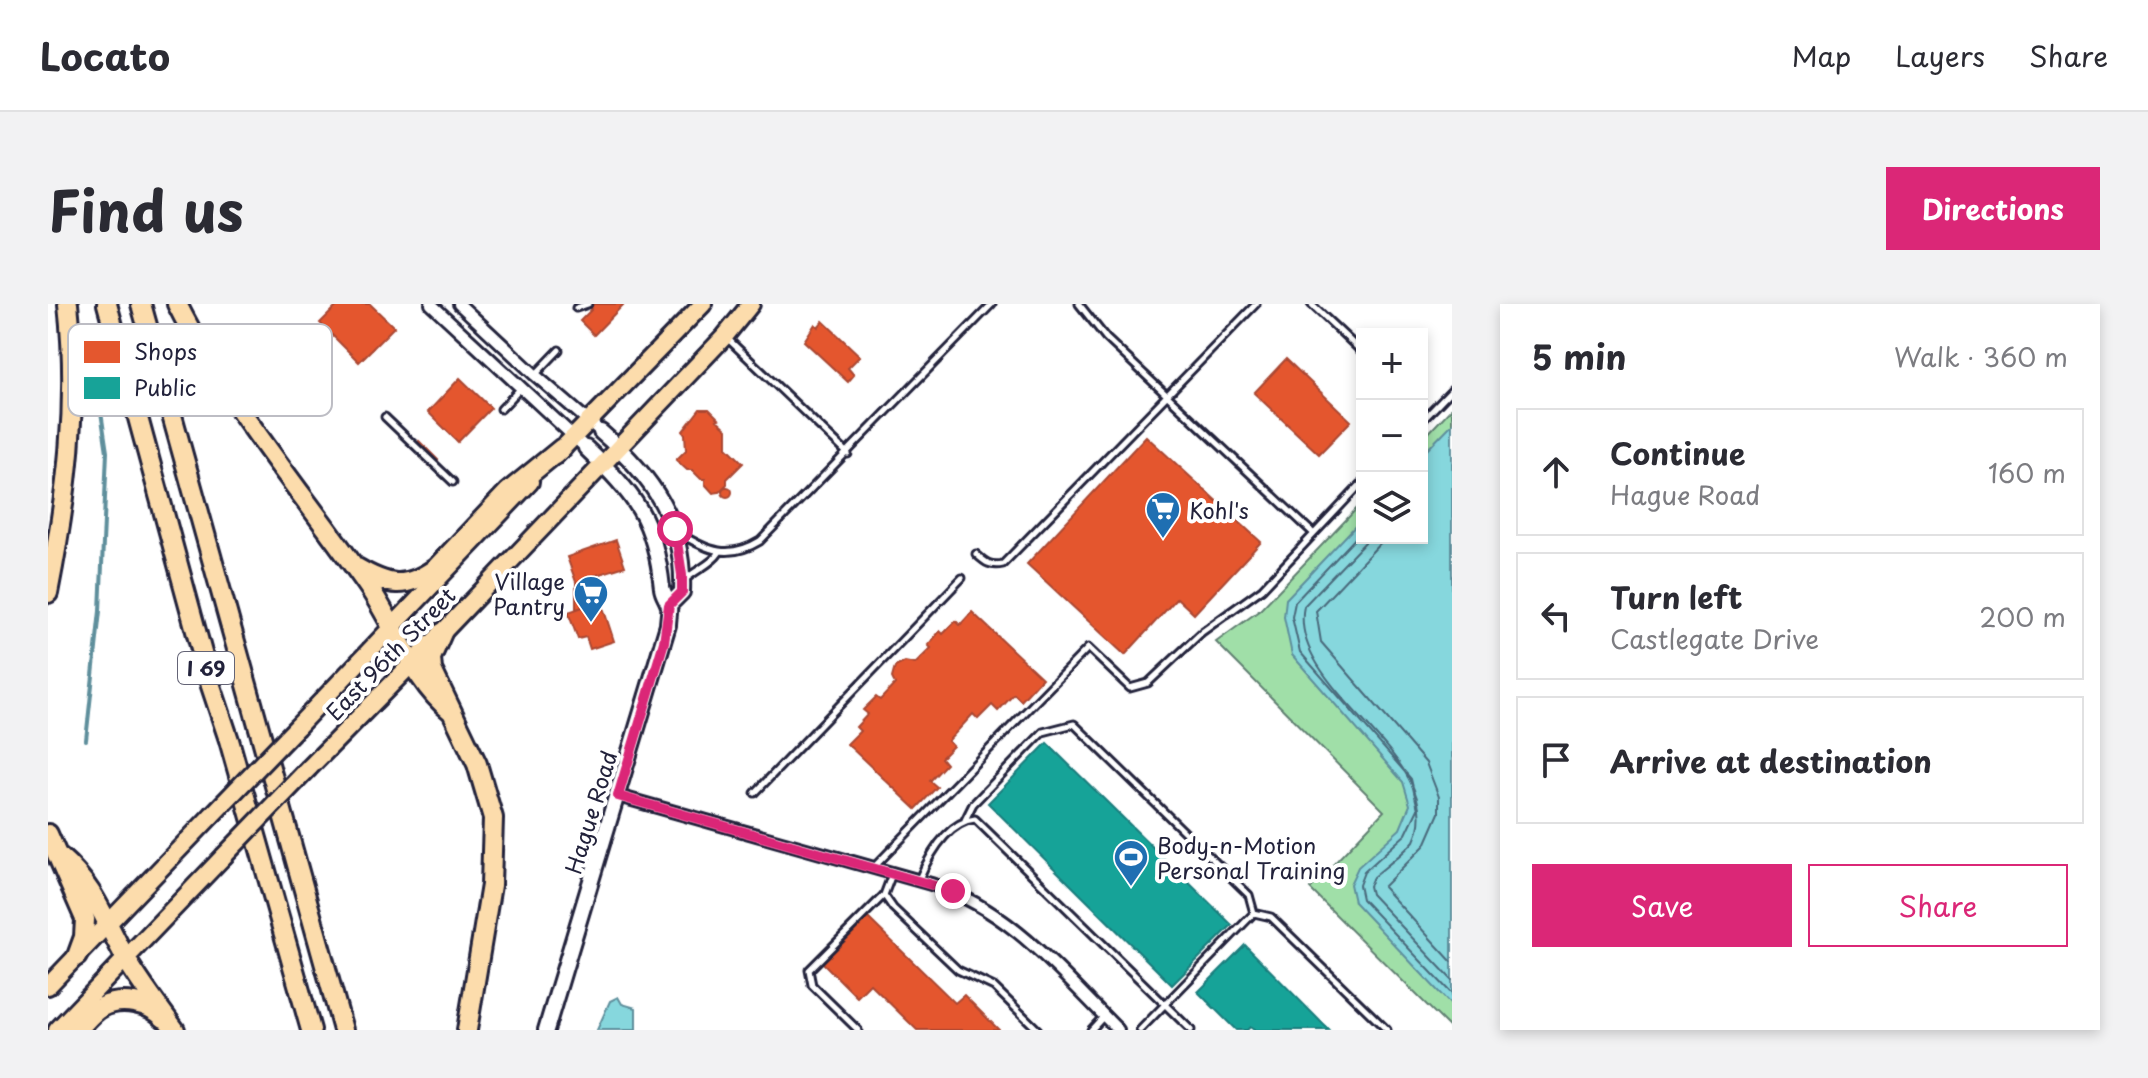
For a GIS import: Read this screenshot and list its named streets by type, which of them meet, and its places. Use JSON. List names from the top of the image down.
{
  "streets": {
    "highway": ["I 69"],
    "main road": ["East 96th Street"],
    "street": ["Hague Road"]
  },
  "crossings": [
    ["East 96th Street", "Hague Road"]
  ],
  "places": {
    "supermarket": ["Kohl's", "Village Pantry"],
    "sports": ["Body-n-Motion Personal Training"]
  },
  "legend": ["Shops", "Public"],
  "page": {
    "header": "Locato",
    "nav": ["Map", "Layers", "Share"],
    "title": "Find us",
    "buttons": [
      "Directions",
      ["Save", "Share"]
    ],
    "heading": ["5 min", "Walk · 360 m"],
    "map_buttons": ["+", "−"],
    "list": [
      ["Continue", "Hague Road", "160 m"],
      ["Turn left", "Castlegate Drive", "200 m"],
      "Arrive at destination"
    ]
  }
}
